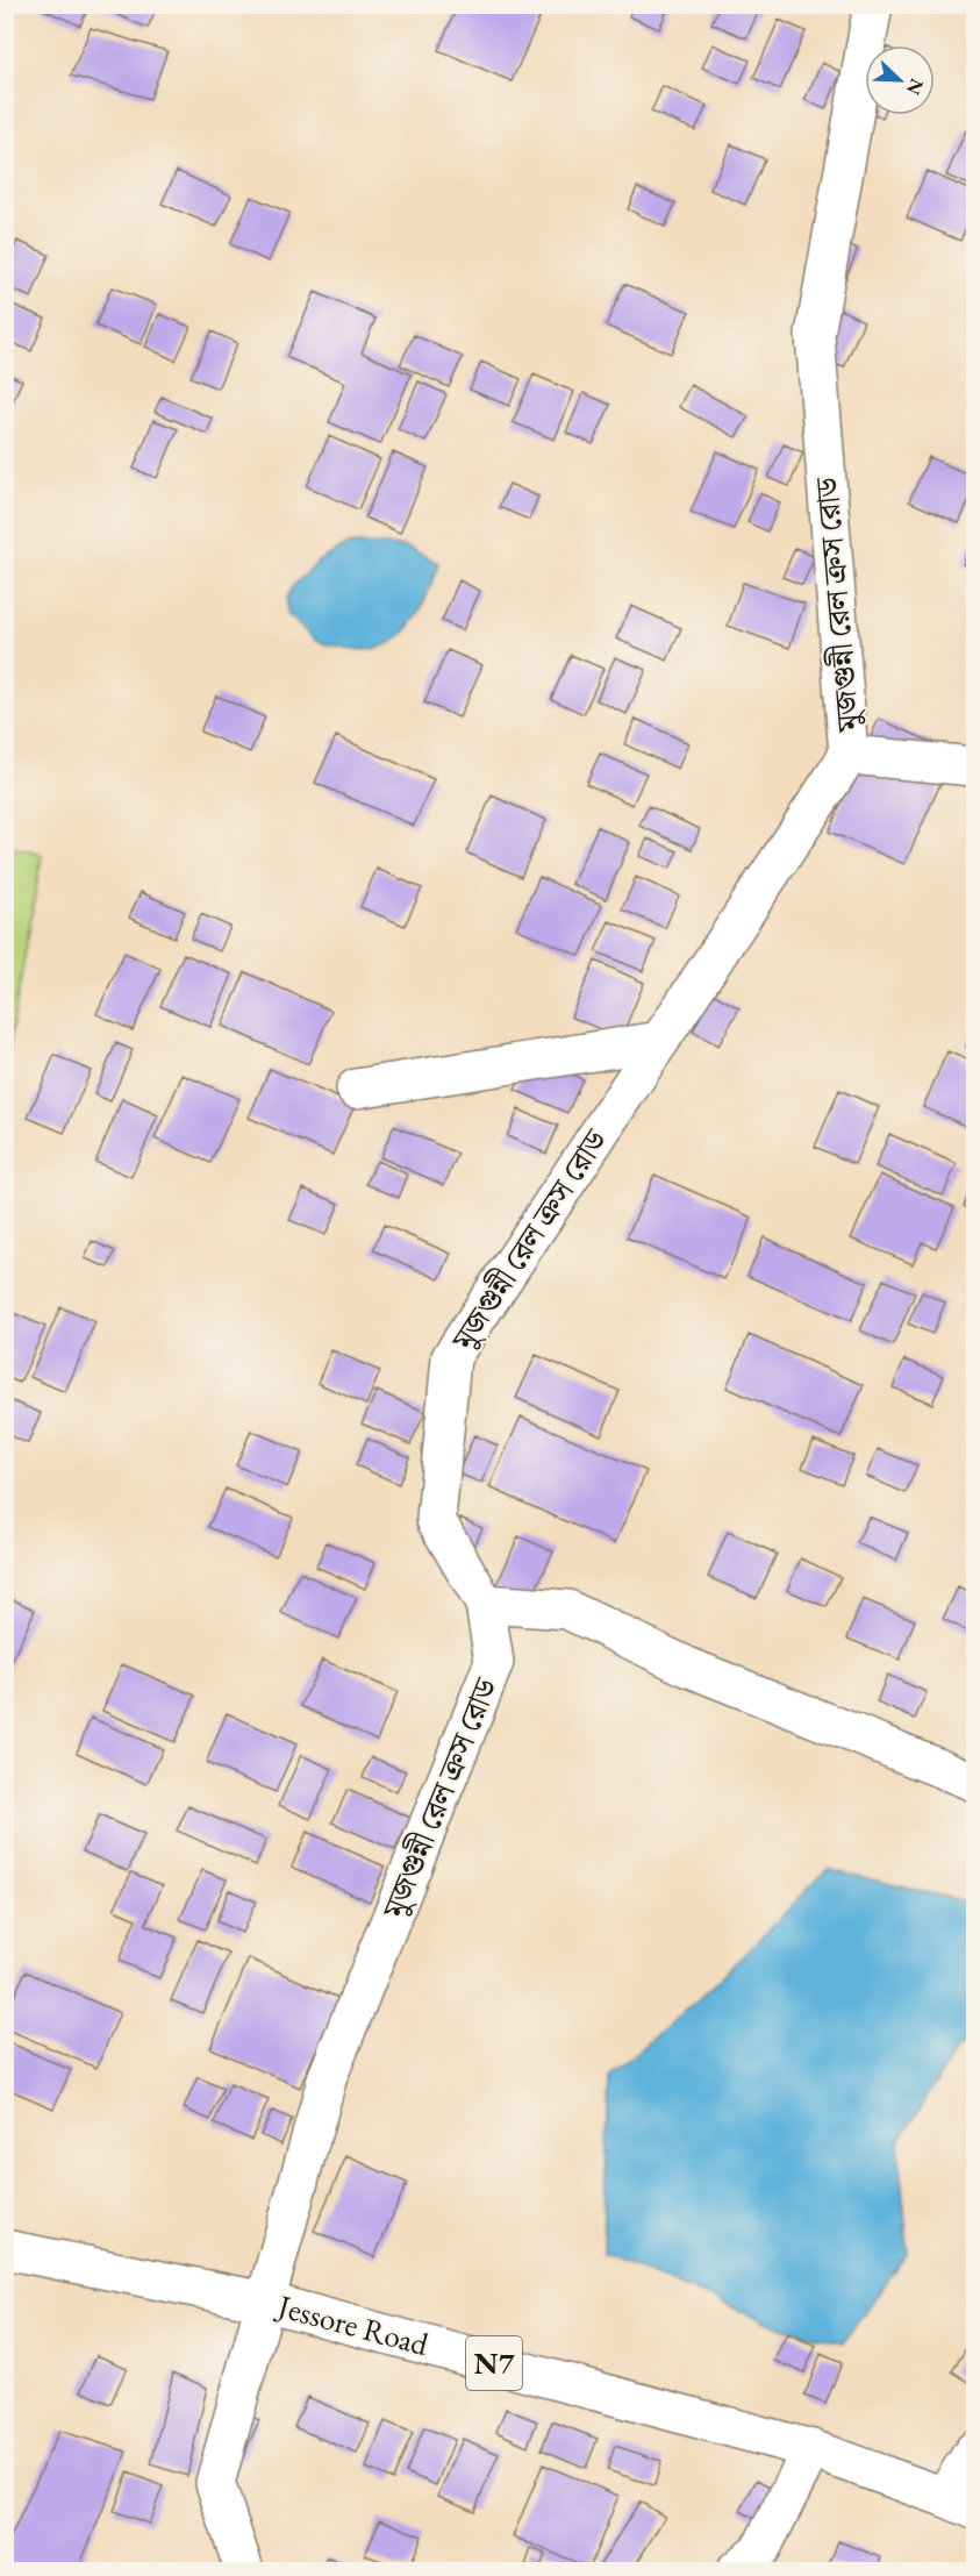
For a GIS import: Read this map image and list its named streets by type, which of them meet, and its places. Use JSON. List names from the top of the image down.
{
  "streets": {
    "main road": ["মুজগুন্নী রেল ক্রস রোড", "Jessore Road", "N7"]
  },
  "crossings": [
    ["মুজগুন্নী রেল ক্রস রোড", "Jessore Road"]
  ],
  "north": "bottom right"
}
